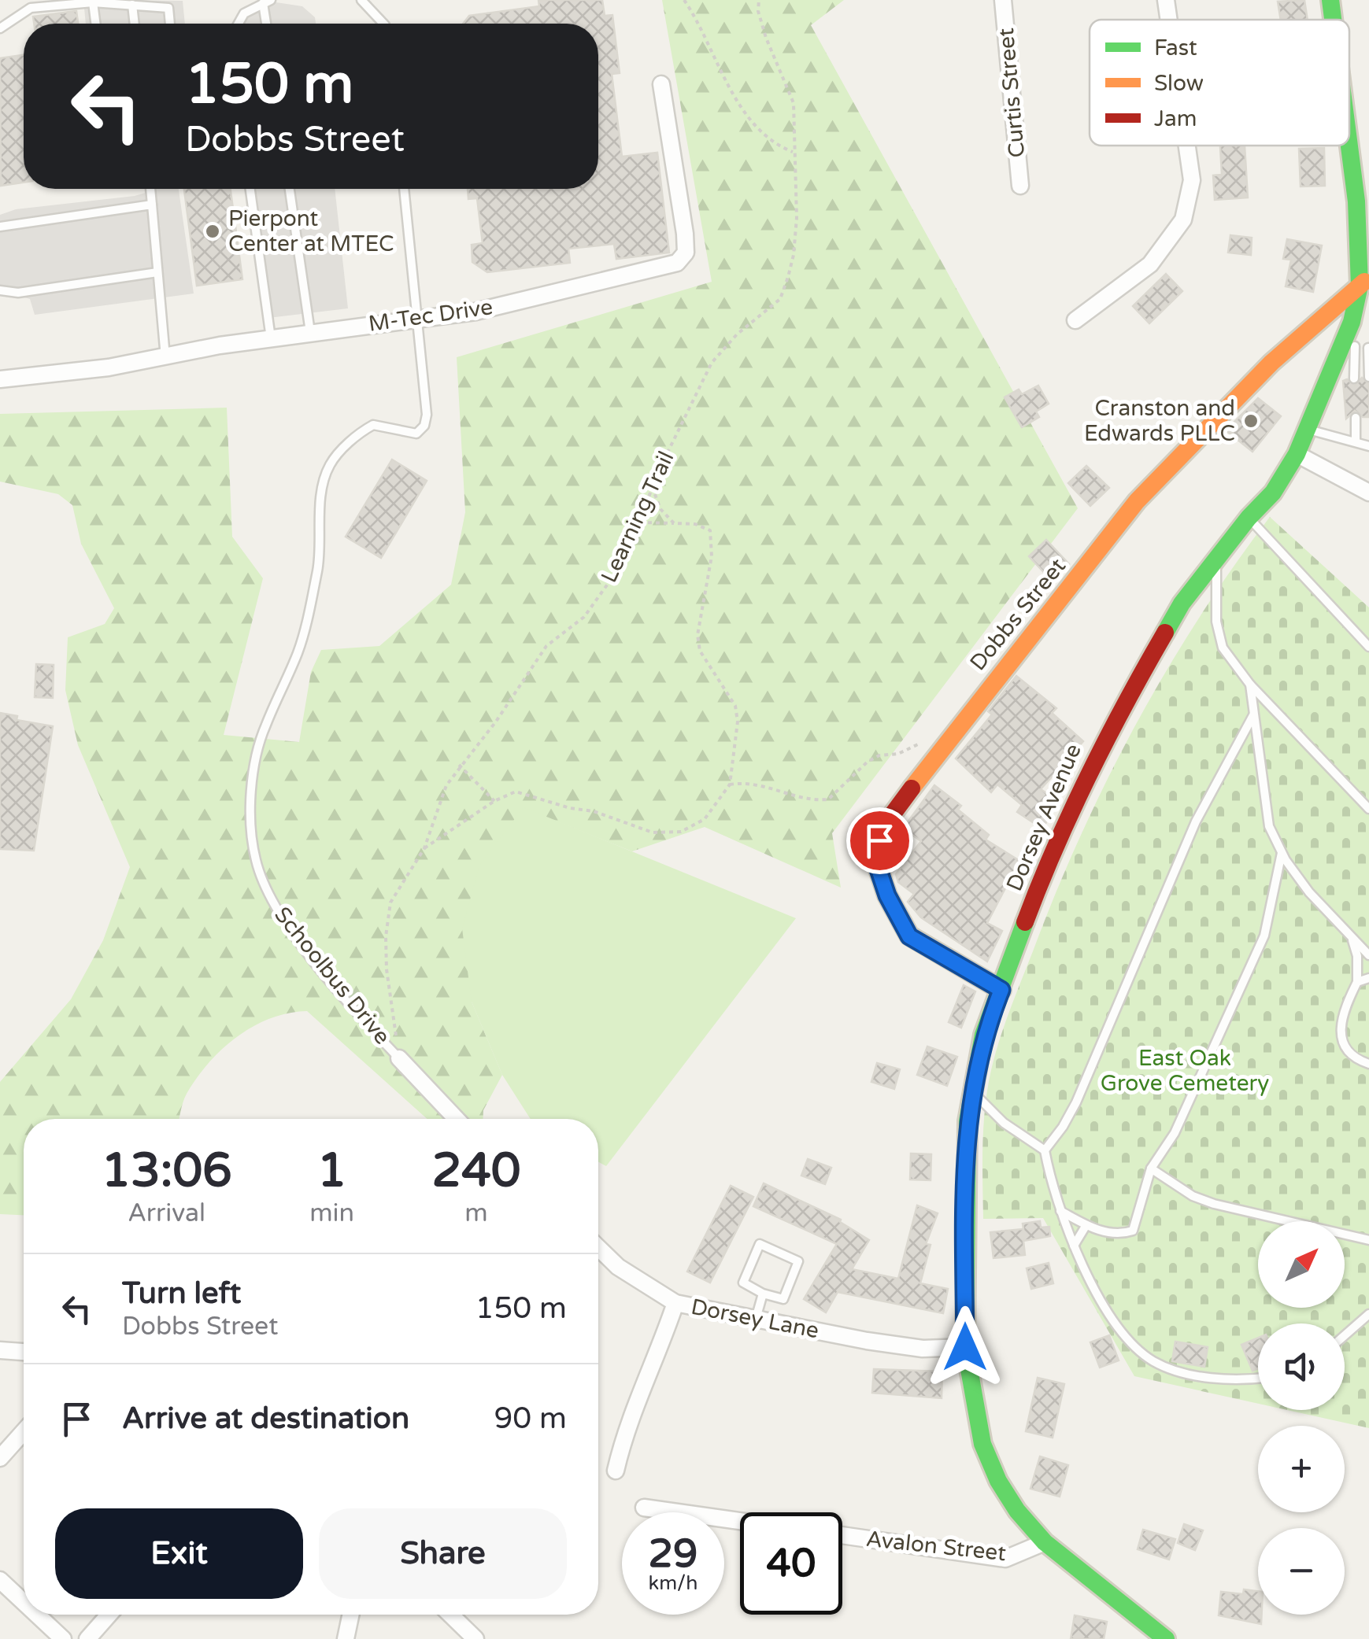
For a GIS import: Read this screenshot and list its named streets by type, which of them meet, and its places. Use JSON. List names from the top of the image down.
{
  "streets": {
    "street": [
      "Curtis Street",
      "M-Tec Drive",
      "Dobbs Street",
      "Dorsey Avenue",
      "Schoolbus Drive",
      "Dorsey Lane",
      "Avalon Street"
    ],
    "path": ["Learning Trail"]
  },
  "crossings": [
    ["M-Tec Drive", "Schoolbus Drive"],
    ["Learning Trail", "Schoolbus Drive"],
    ["Dobbs Street", "Dorsey Avenue"],
    ["Dorsey Avenue", "Dorsey Lane"],
    ["Dorsey Avenue", "Avalon Street"]
  ],
  "parks": ["East Oak Grove Cemetery"],
  "places": ["Pierpont Center at MTEC", "Cranston and Edwards PLLC"],
  "legend": ["Fast", "Slow", "Jam"],
  "north": "top right",
  "page": {
    "turn": ["150 m", "Dobbs Street"],
    "eta": [
      "13:06",
      "Arrival",
      "1",
      "min",
      "240",
      "m"
    ],
    "map_buttons": ["+", "−"],
    "list": [
      {
        "name": "Turn left",
        "note": "Dobbs Street",
        "value": "150 m"
      },
      {
        "name": "Arrive at destination",
        "value": "90 m"
      }
    ],
    "buttons": ["Exit", "Share"],
    "speed": "29 km/h",
    "limit": "40"
  }
}
